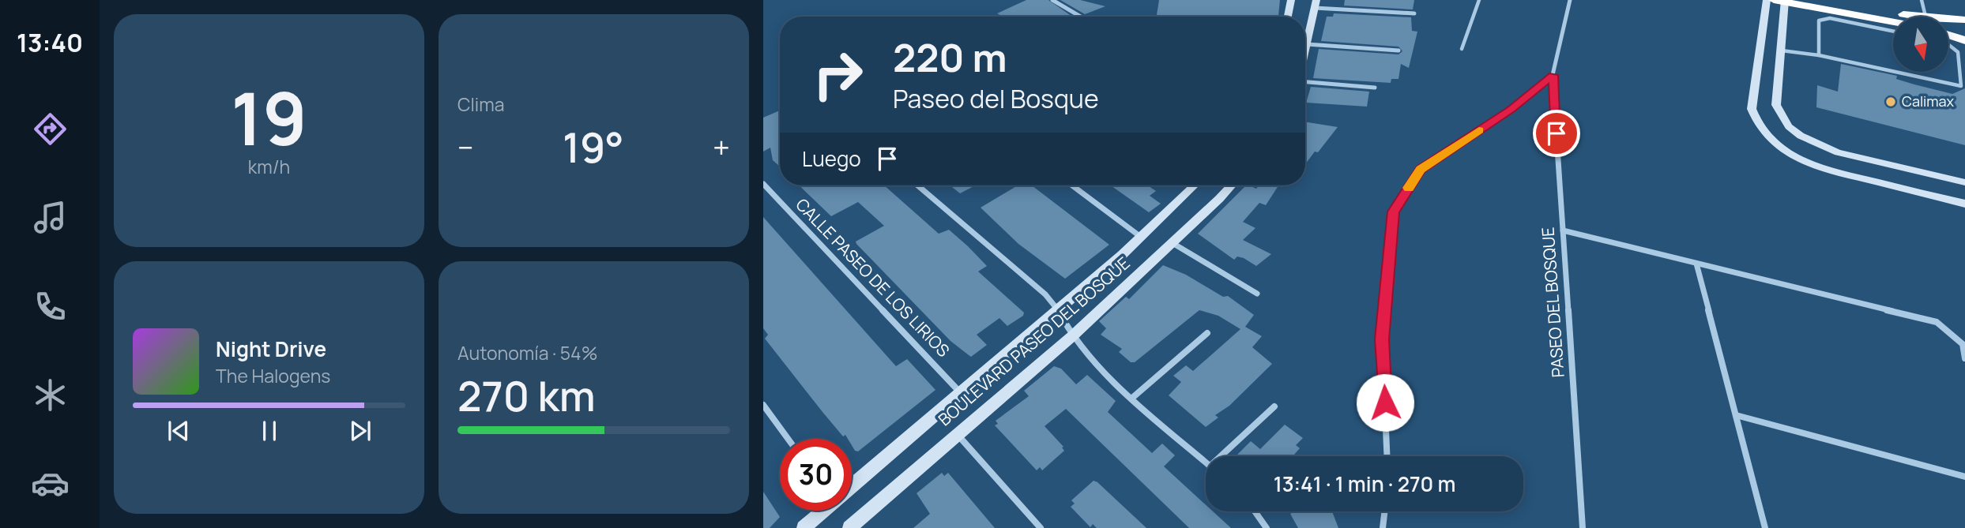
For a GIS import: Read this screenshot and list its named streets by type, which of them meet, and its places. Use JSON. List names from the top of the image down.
{
  "streets": {
    "street": ["CALLE PASEO DE LOS LIRIOS", "PASEO DEL BOSQUE", "BOULEVARD PASEO DEL BOSQUE"]
  },
  "crossings": [
    ["CALLE PASEO DE LOS LIRIOS", "BOULEVARD PASEO DEL BOSQUE"]
  ],
  "places": ["Calimax"],
  "north": "bottom",
  "page": {
    "tabs": "13:40",
    "tile": [
      ["19", "km/h"],
      "Clima",
      ["Autonomía · 54%", "270 km"]
    ],
    "turn": ["220 m", "Paseo del Bosque"],
    "heat": ["−", "19°", "+"],
    "then": "Luego",
    "song": ["Night Drive", "The Halogens"],
    "limit": "30",
    "trip": "13:41 · 1 min · 270 m"
  }
}
